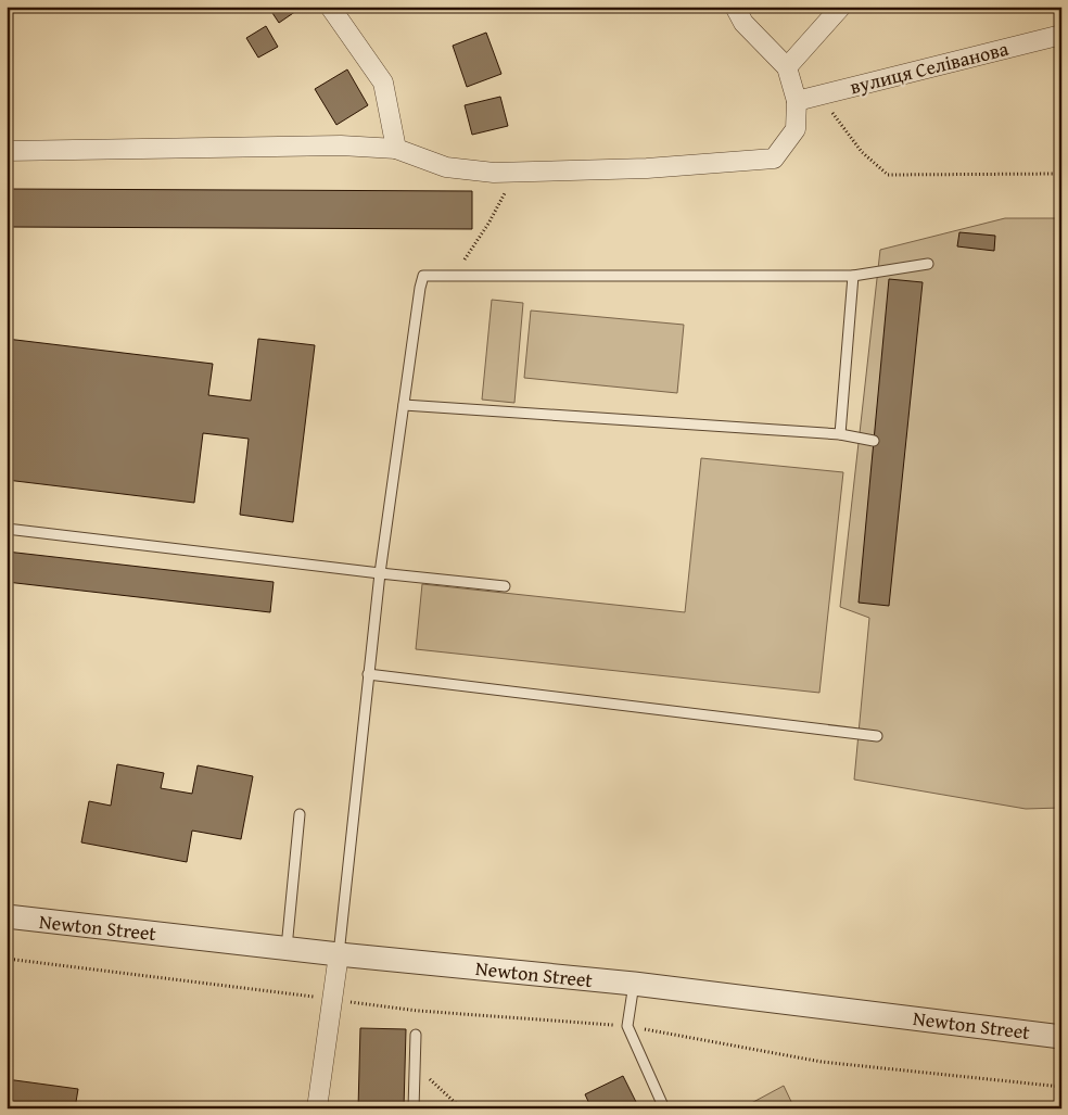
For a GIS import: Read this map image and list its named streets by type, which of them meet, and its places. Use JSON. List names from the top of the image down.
{
  "streets": {
    "street": ["вулиця Селіванова", "Newton Street"]
  }
}
